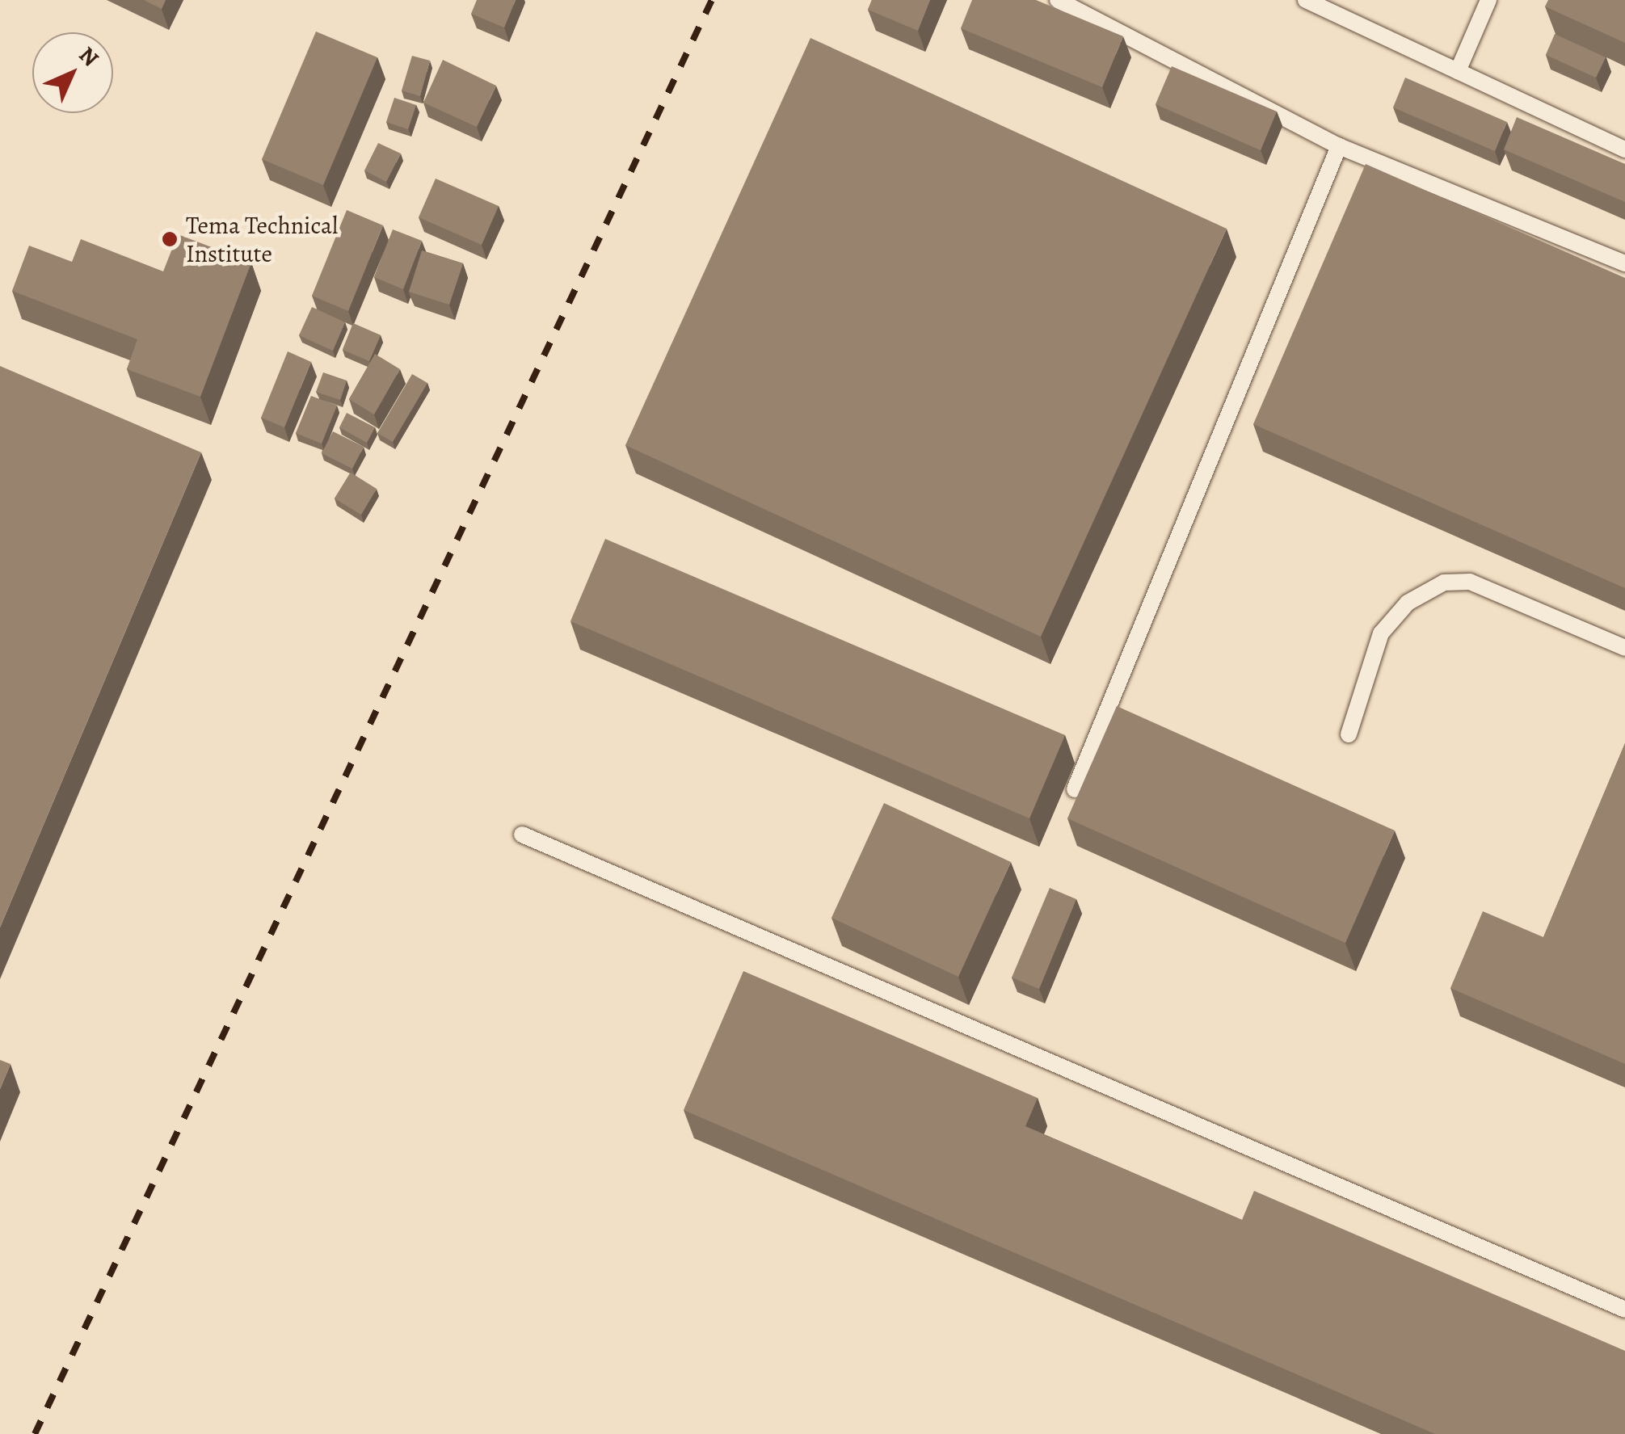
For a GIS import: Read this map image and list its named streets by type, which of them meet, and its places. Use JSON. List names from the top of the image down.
{
  "places": ["Tema Technical Institute"],
  "north": "top right"
}
